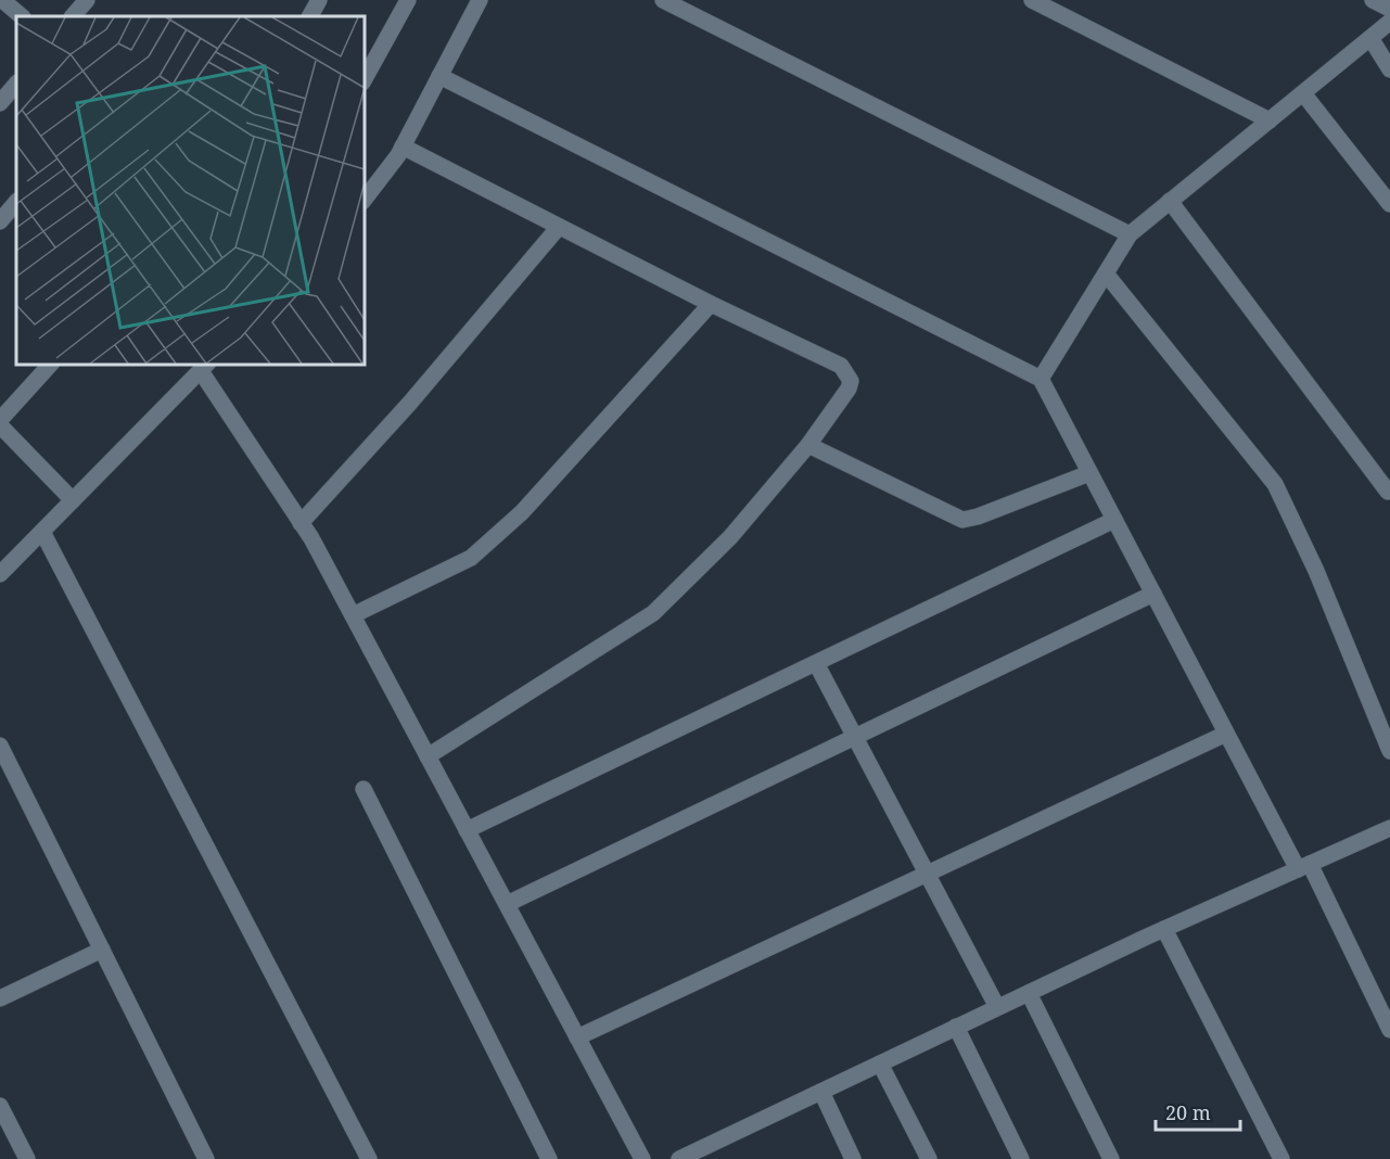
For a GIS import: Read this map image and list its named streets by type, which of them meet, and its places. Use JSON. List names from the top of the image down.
{
  "scale_bar": "20 m"
}
